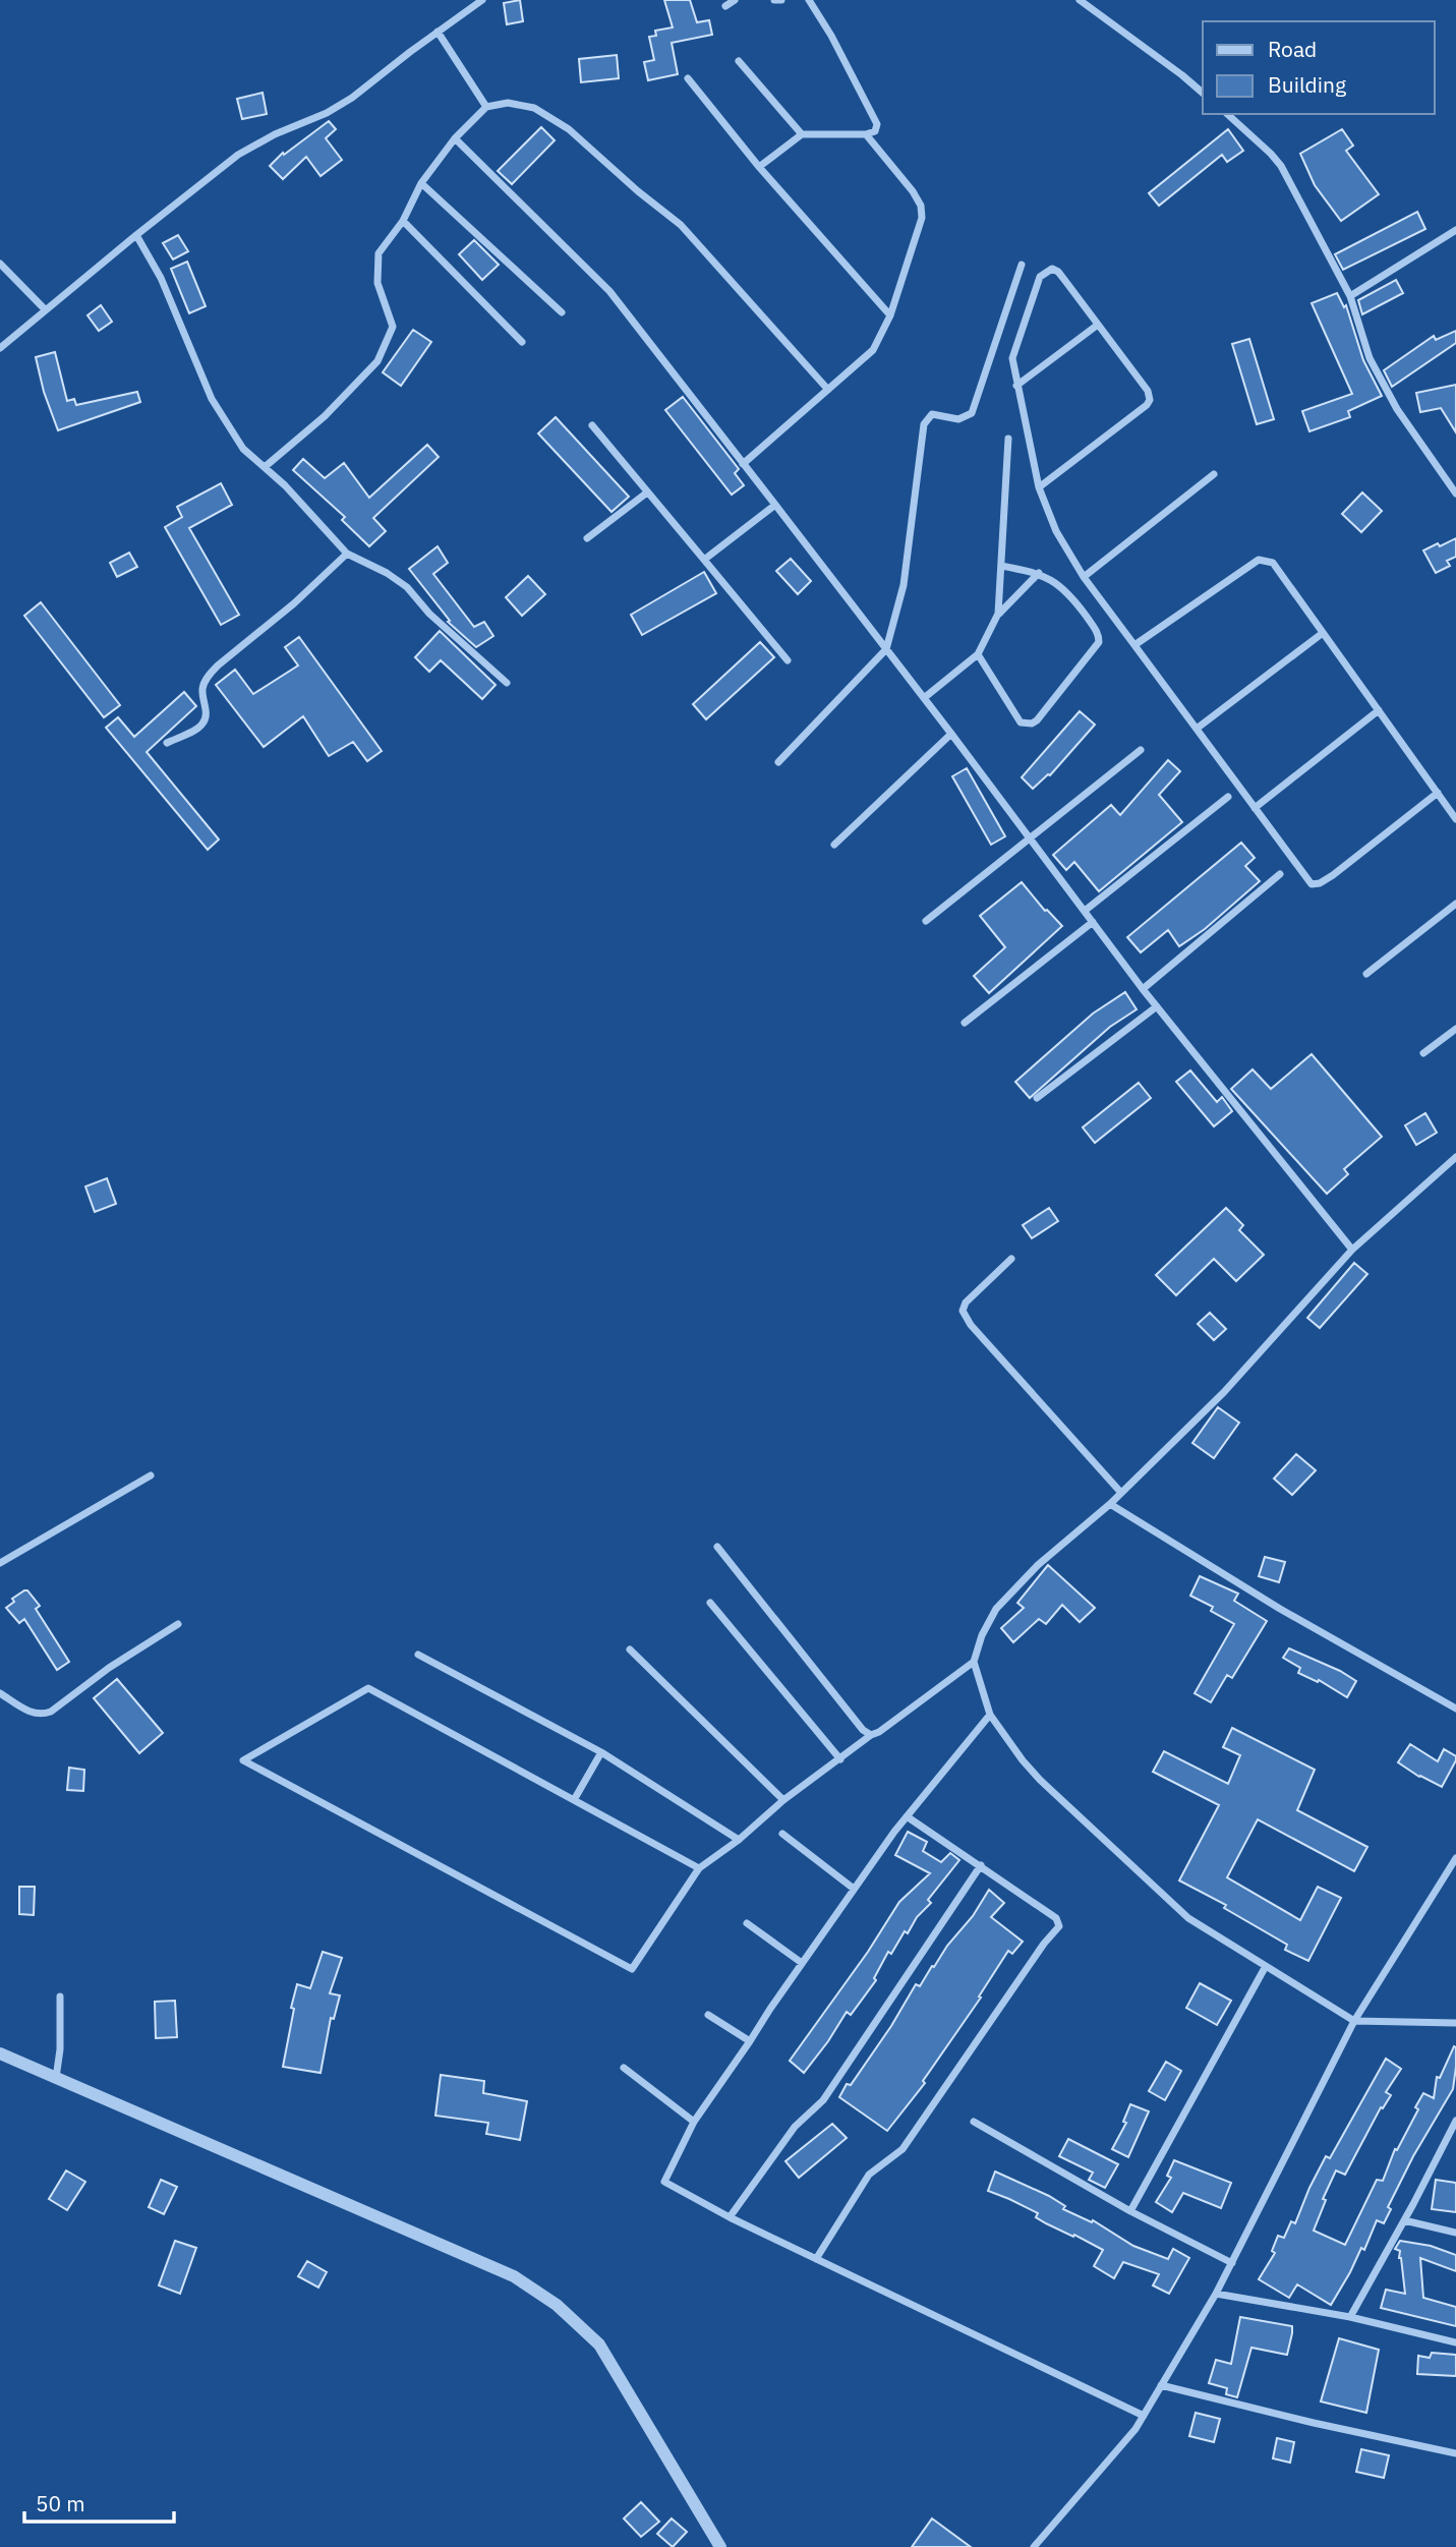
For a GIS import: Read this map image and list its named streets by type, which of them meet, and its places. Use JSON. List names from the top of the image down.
{
  "legend": ["Road", "Building"],
  "scale_bar": "50 m"
}
